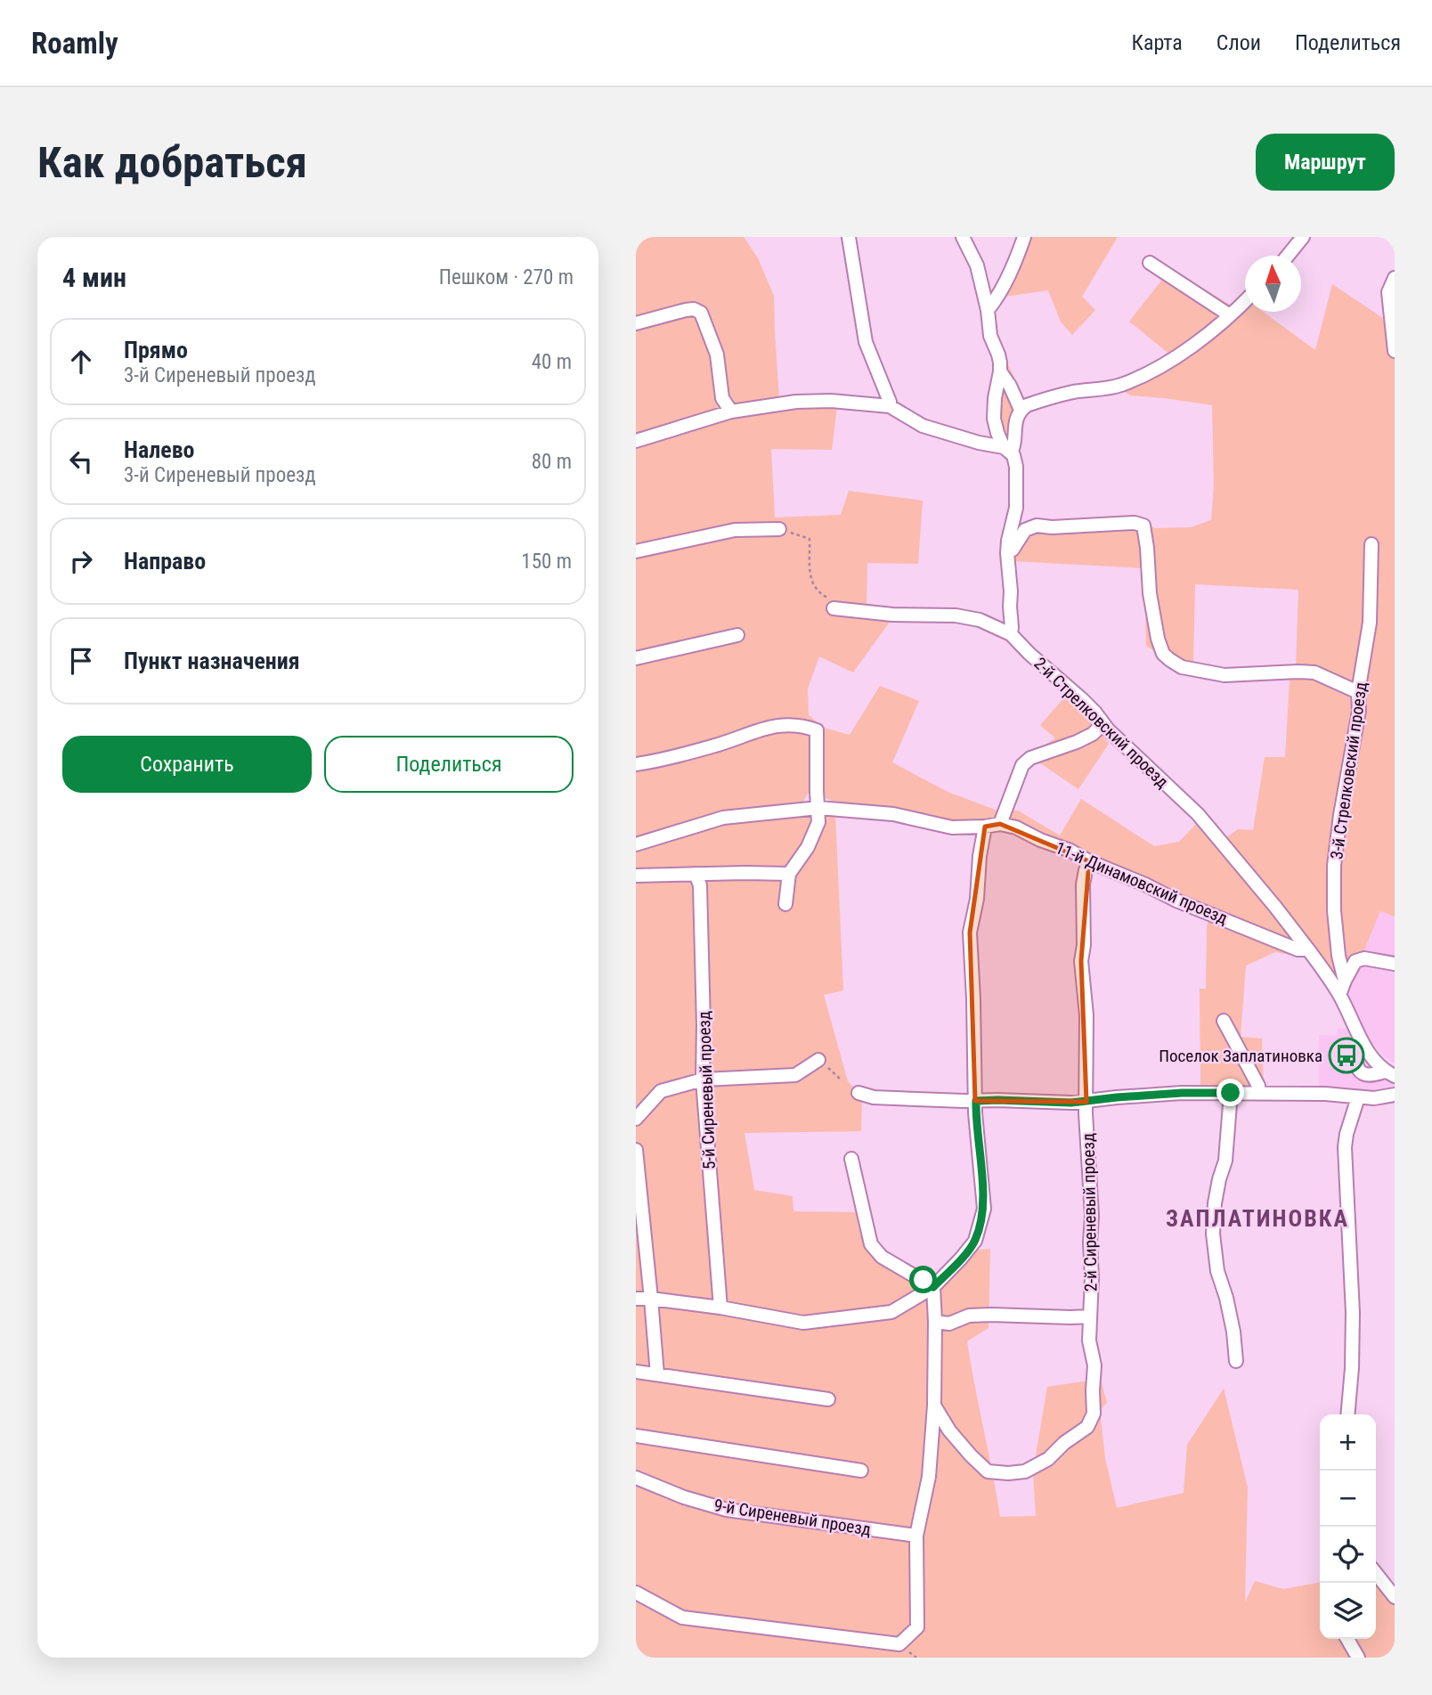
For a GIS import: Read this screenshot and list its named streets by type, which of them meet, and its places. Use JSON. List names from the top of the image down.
{
  "streets": {
    "street": [
      "2-й Стрелковский проезд",
      "3-й Стрелковский проезд",
      "11-й Динамовский проезд",
      "5-й Сиреневый проезд",
      "2-й Сиреневый проезд",
      "9-й Сиреневый проезд"
    ]
  },
  "crossings": [
    ["2-й Стрелковский проезд", "11-й Динамовский проезд"],
    ["11-й Динамовский проезд", "2-й Сиреневый проезд"]
  ],
  "districts": ["ЗАПЛАТИНОВКА"],
  "places": {
    "bus stop": ["Поселок Заплатиновка"]
  },
  "north": "top",
  "page": {
    "header": "Roamly",
    "nav": ["Карта", "Слои", "Поделиться"],
    "buttons": [
      "Маршрут",
      ["Сохранить", "Поделиться"]
    ],
    "title": "Как добраться",
    "heading": ["4 мин", "Пешком · 270 m"],
    "list": [
      ["Прямо", "3-й Сиреневый проезд", "40 m"],
      ["Налево", "3-й Сиреневый проезд", "80 m"],
      ["Направо", "150 m"],
      "Пункт назначения"
    ],
    "map_buttons": ["+", "−"]
  }
}
